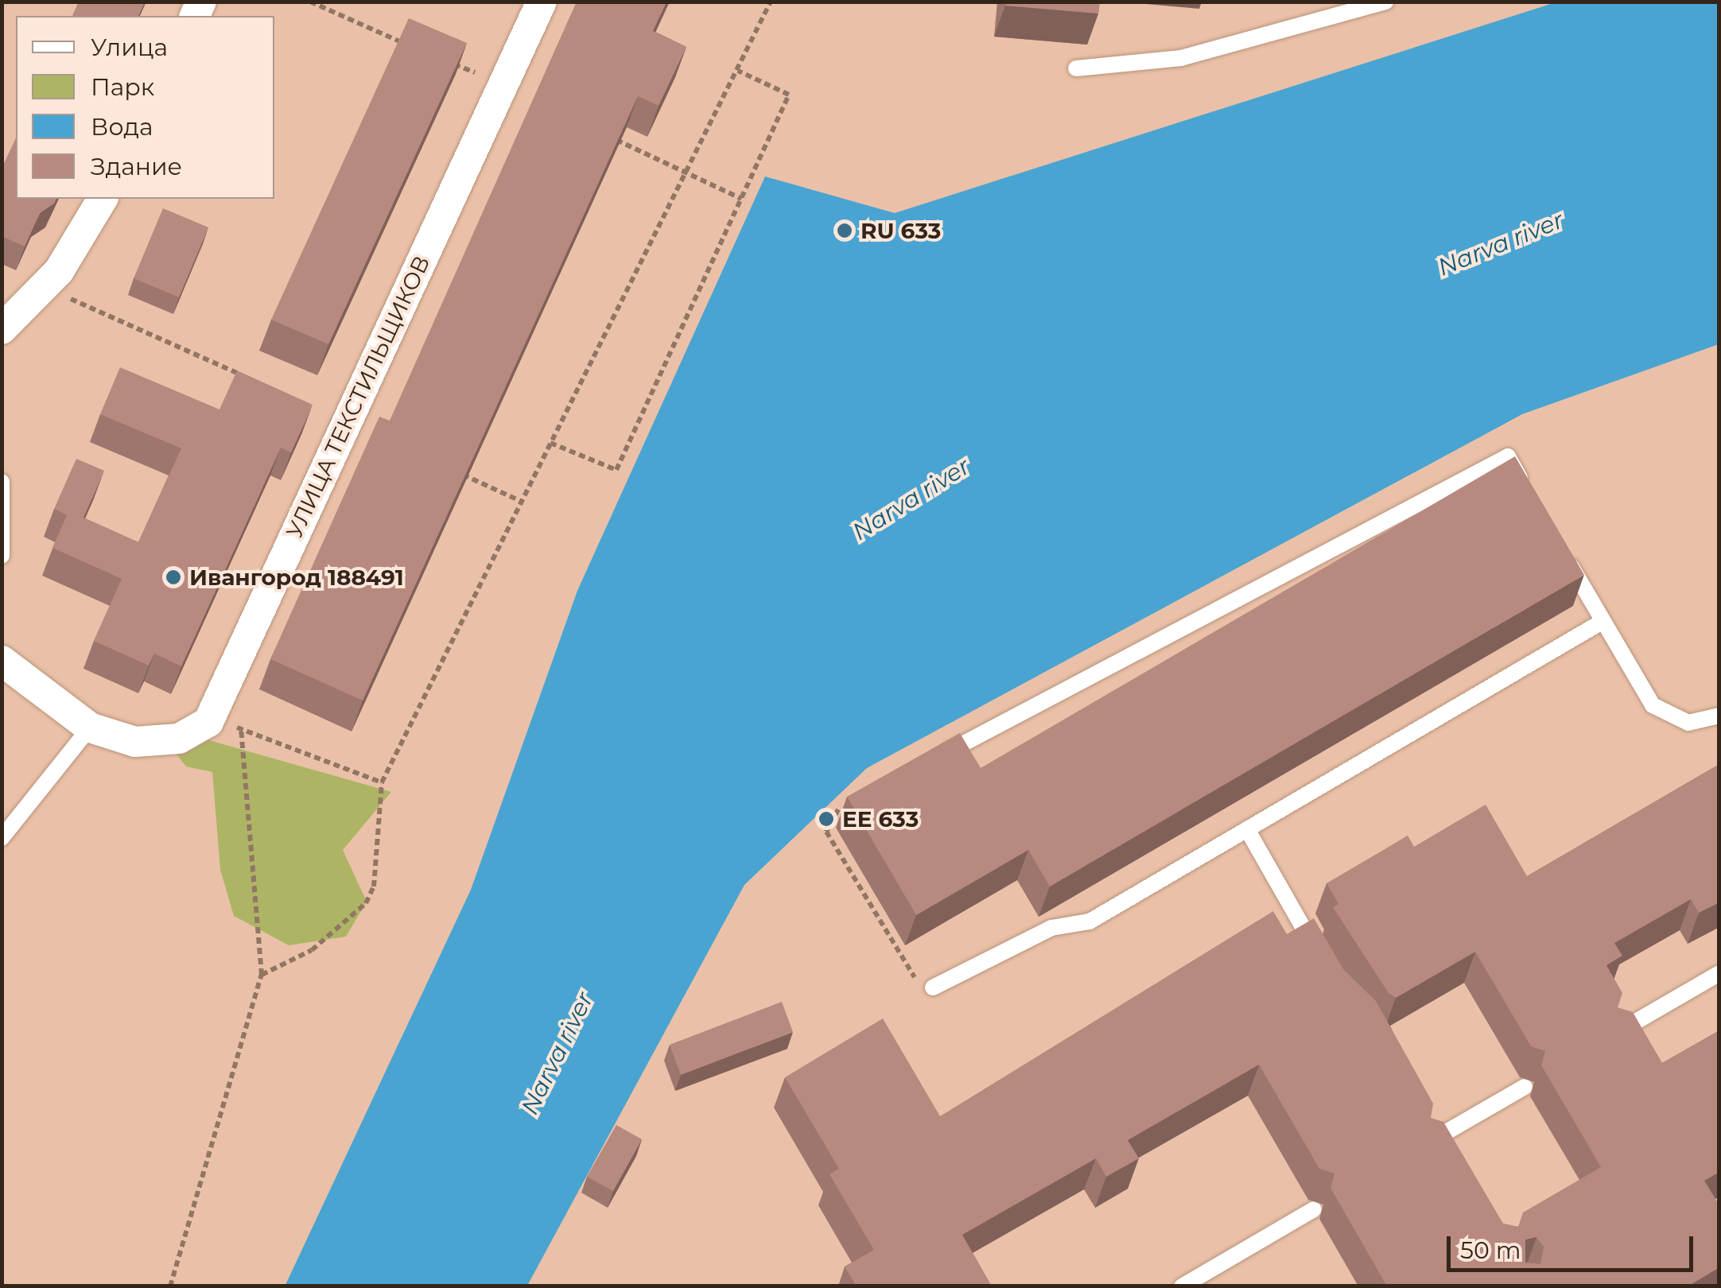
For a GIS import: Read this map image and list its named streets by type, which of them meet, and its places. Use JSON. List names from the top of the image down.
{
  "streets": {
    "street": ["УЛИЦА ТЕКСТИЛЬЩИКОВ"]
  },
  "water": ["Narva river"],
  "places": ["RU 633", "Ивангород 188491", "EE 633"],
  "legend": [
    "Улица",
    "Парк",
    "Вода",
    "Здание"
  ],
  "scale_bar": "50 m"
}
